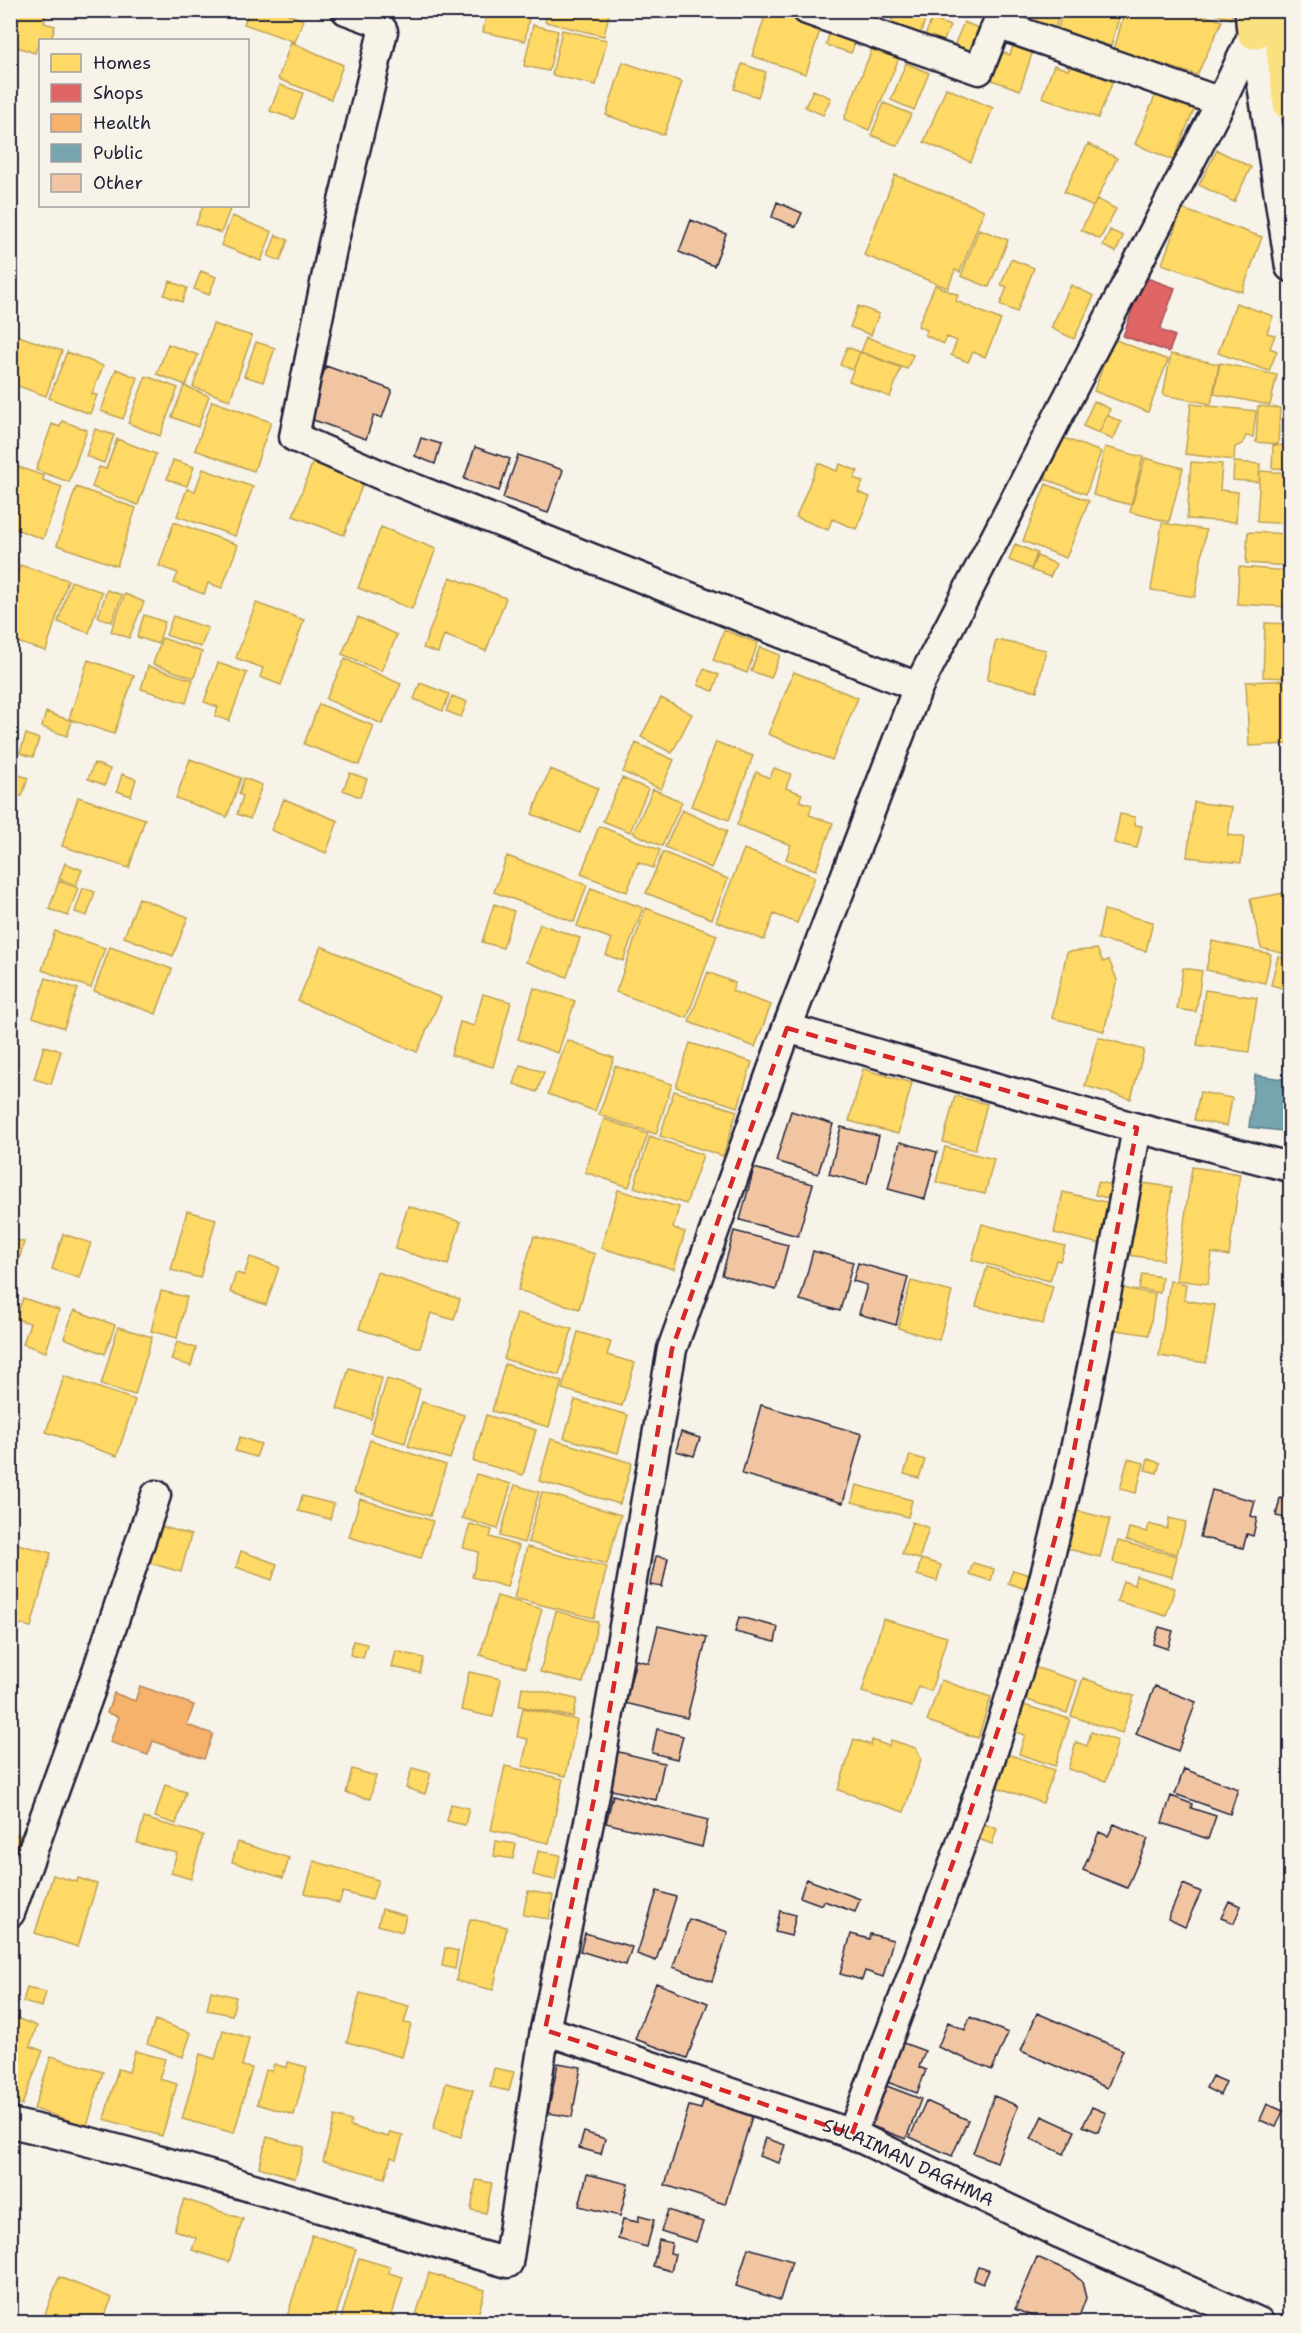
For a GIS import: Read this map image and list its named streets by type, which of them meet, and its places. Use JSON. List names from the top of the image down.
{
  "streets": {
    "street": ["SULAIMAN DAGHMA"]
  },
  "legend": [
    "Homes",
    "Shops",
    "Health",
    "Public",
    "Other"
  ]
}
